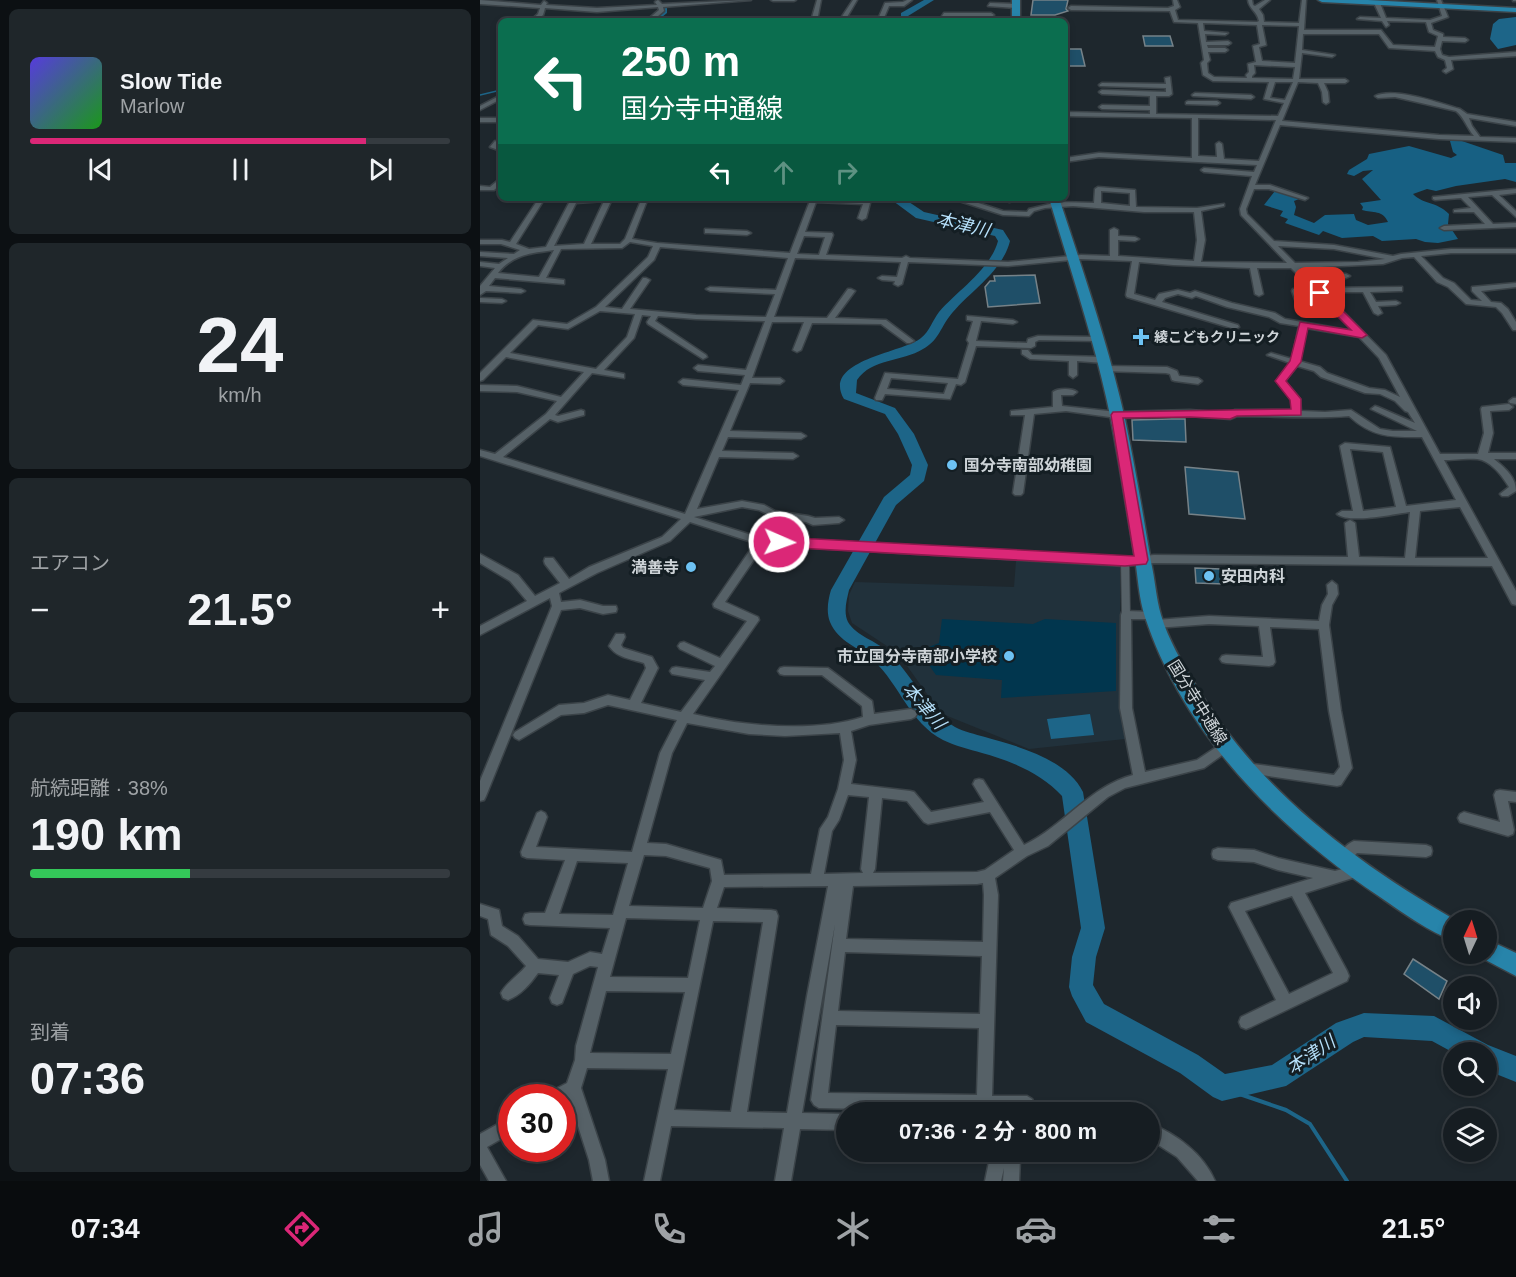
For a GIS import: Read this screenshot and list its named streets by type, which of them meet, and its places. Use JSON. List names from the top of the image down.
{
  "streets": {
    "main road": ["国分寺中通線"]
  },
  "water": ["本津川"],
  "places": {
    "health": ["綾こどもクリニック"],
    "other": [
      "国分寺南部幼稚園",
      "満善寺",
      "安田内科",
      "市立国分寺南部小学校"
    ]
  },
  "north": "top",
  "page": {
    "turn": ["250 m", "国分寺中通線"],
    "song": ["Slow Tide", "Marlow"],
    "tile": [
      ["24", "km/h"],
      "エアコン",
      ["航続距離 · 38%", "190 km"],
      ["到着", "07:36"]
    ],
    "heat": ["−", "21.5°", "+"],
    "limit": "30",
    "trip": "07:36 · 2 分 · 800 m",
    "tabs": ["07:34", "21.5°"]
  }
}
